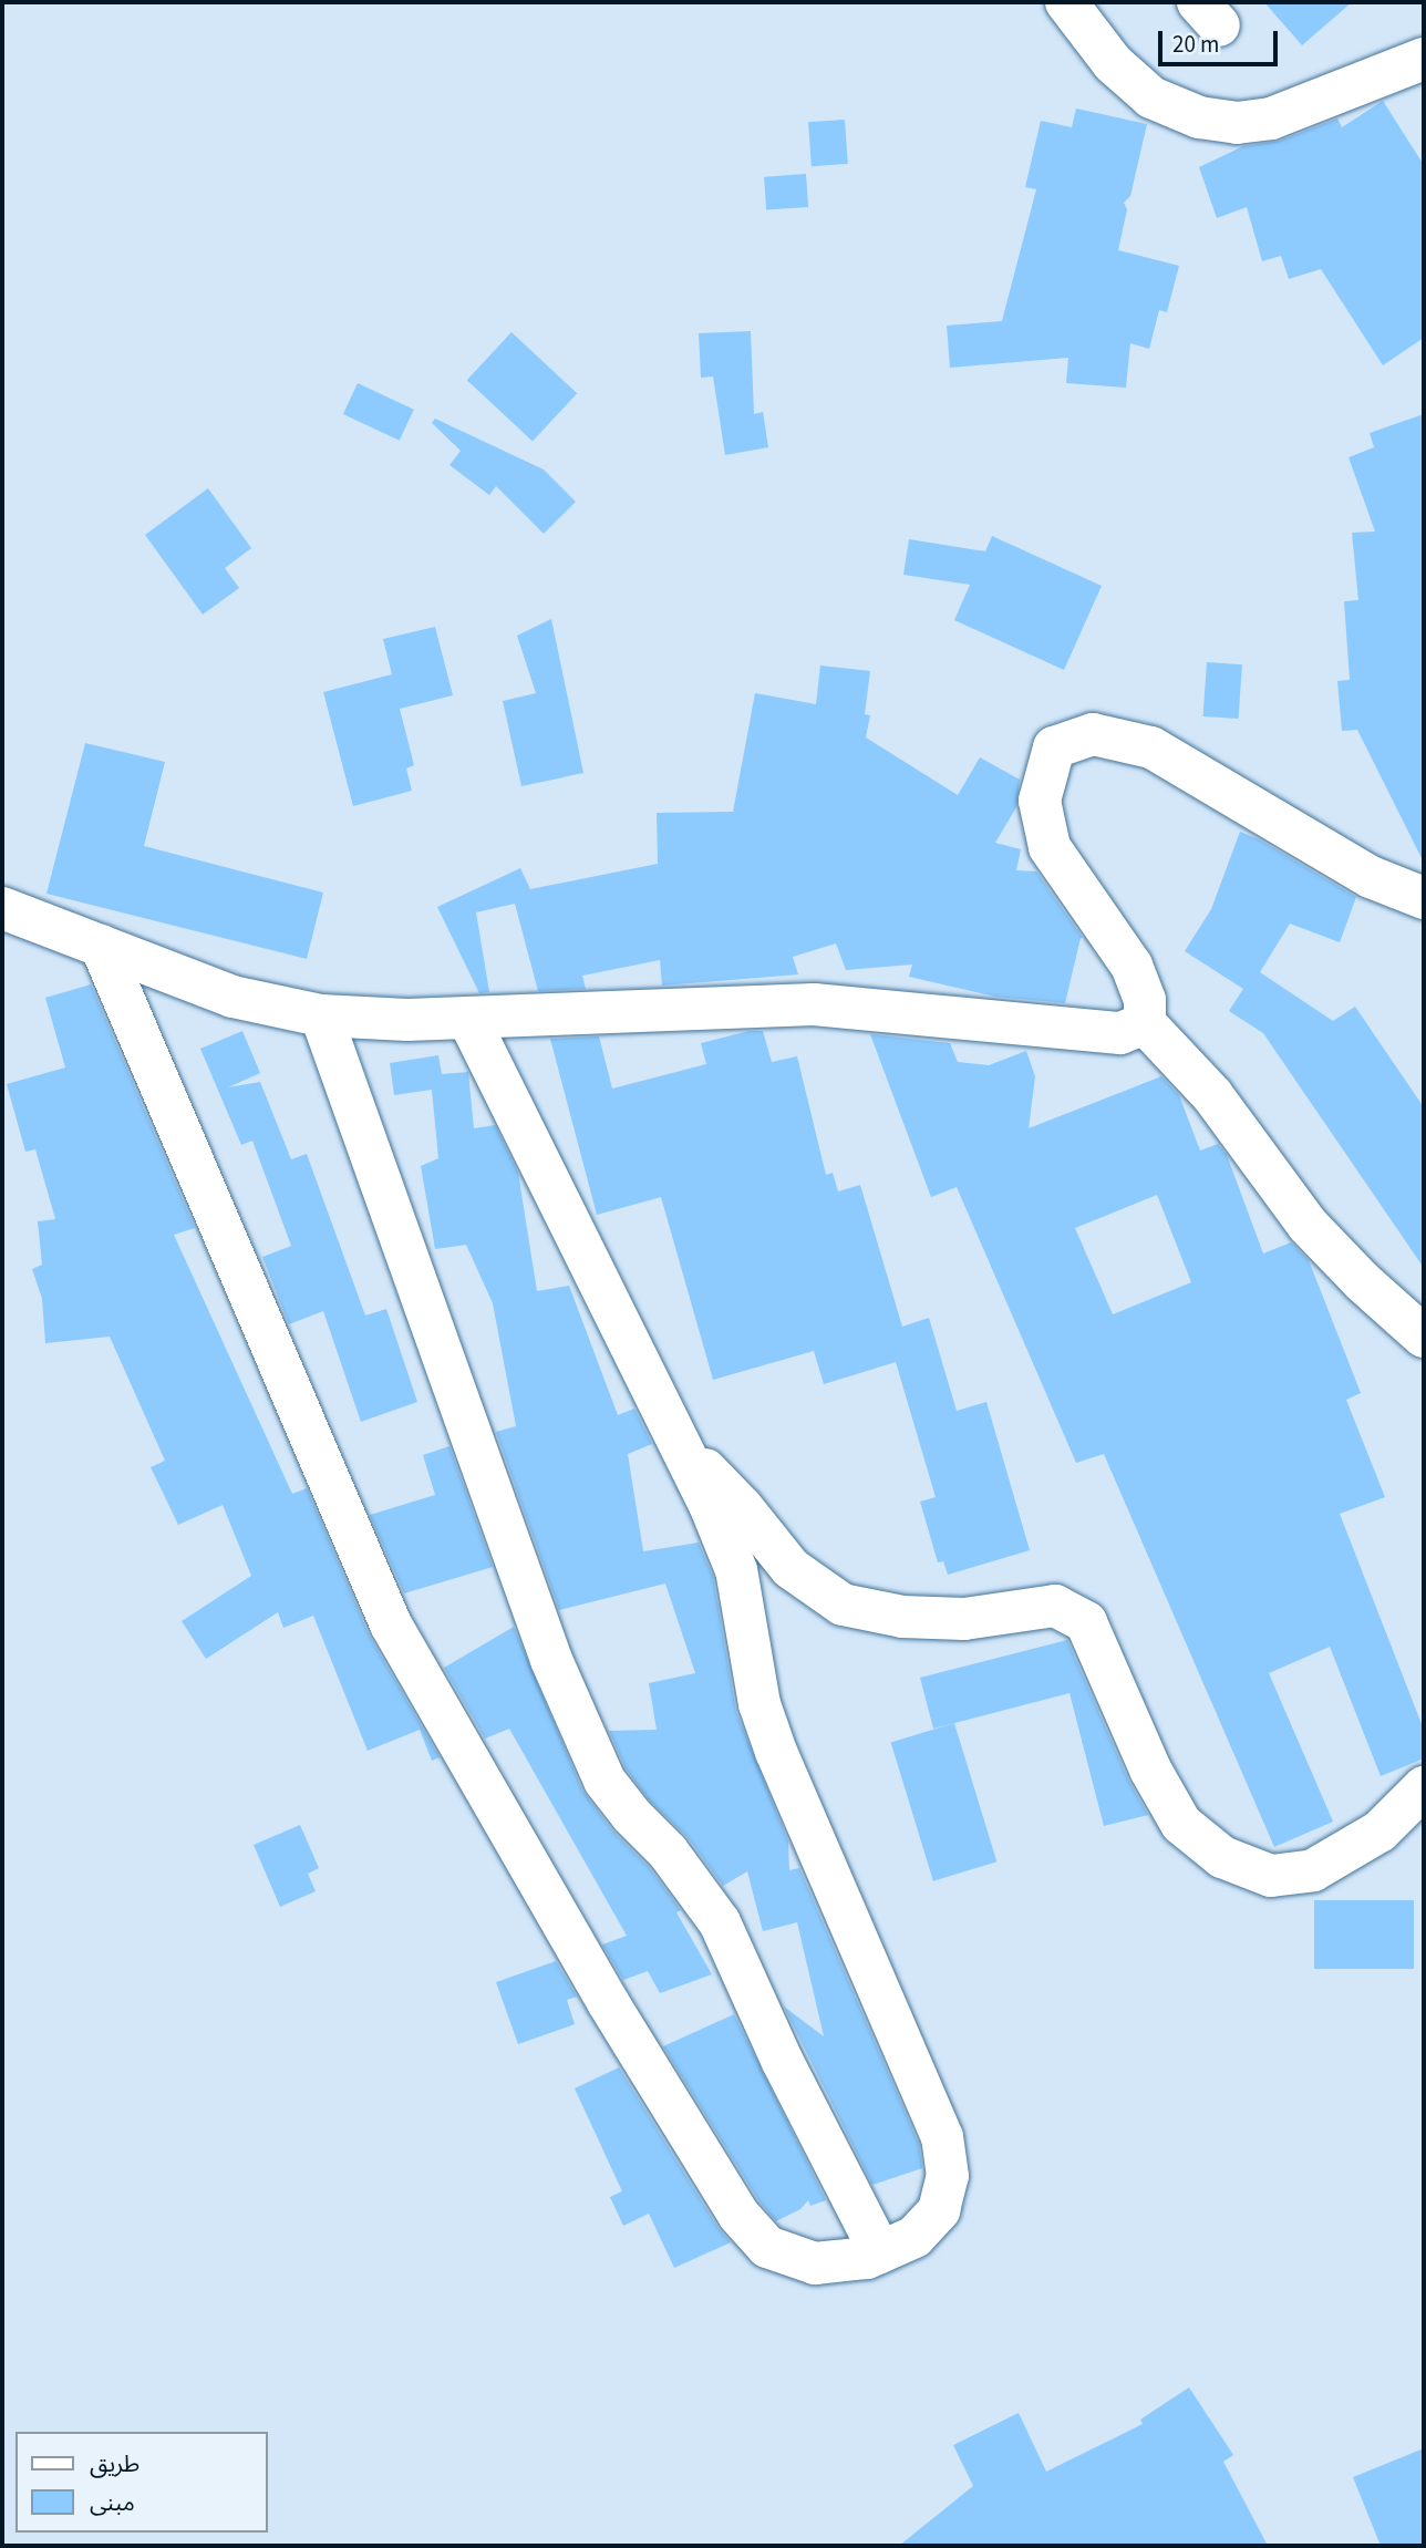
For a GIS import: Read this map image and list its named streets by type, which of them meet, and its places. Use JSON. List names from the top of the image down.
{
  "legend": ["طريق", "مبنى"],
  "scale_bar": "20 m"
}
